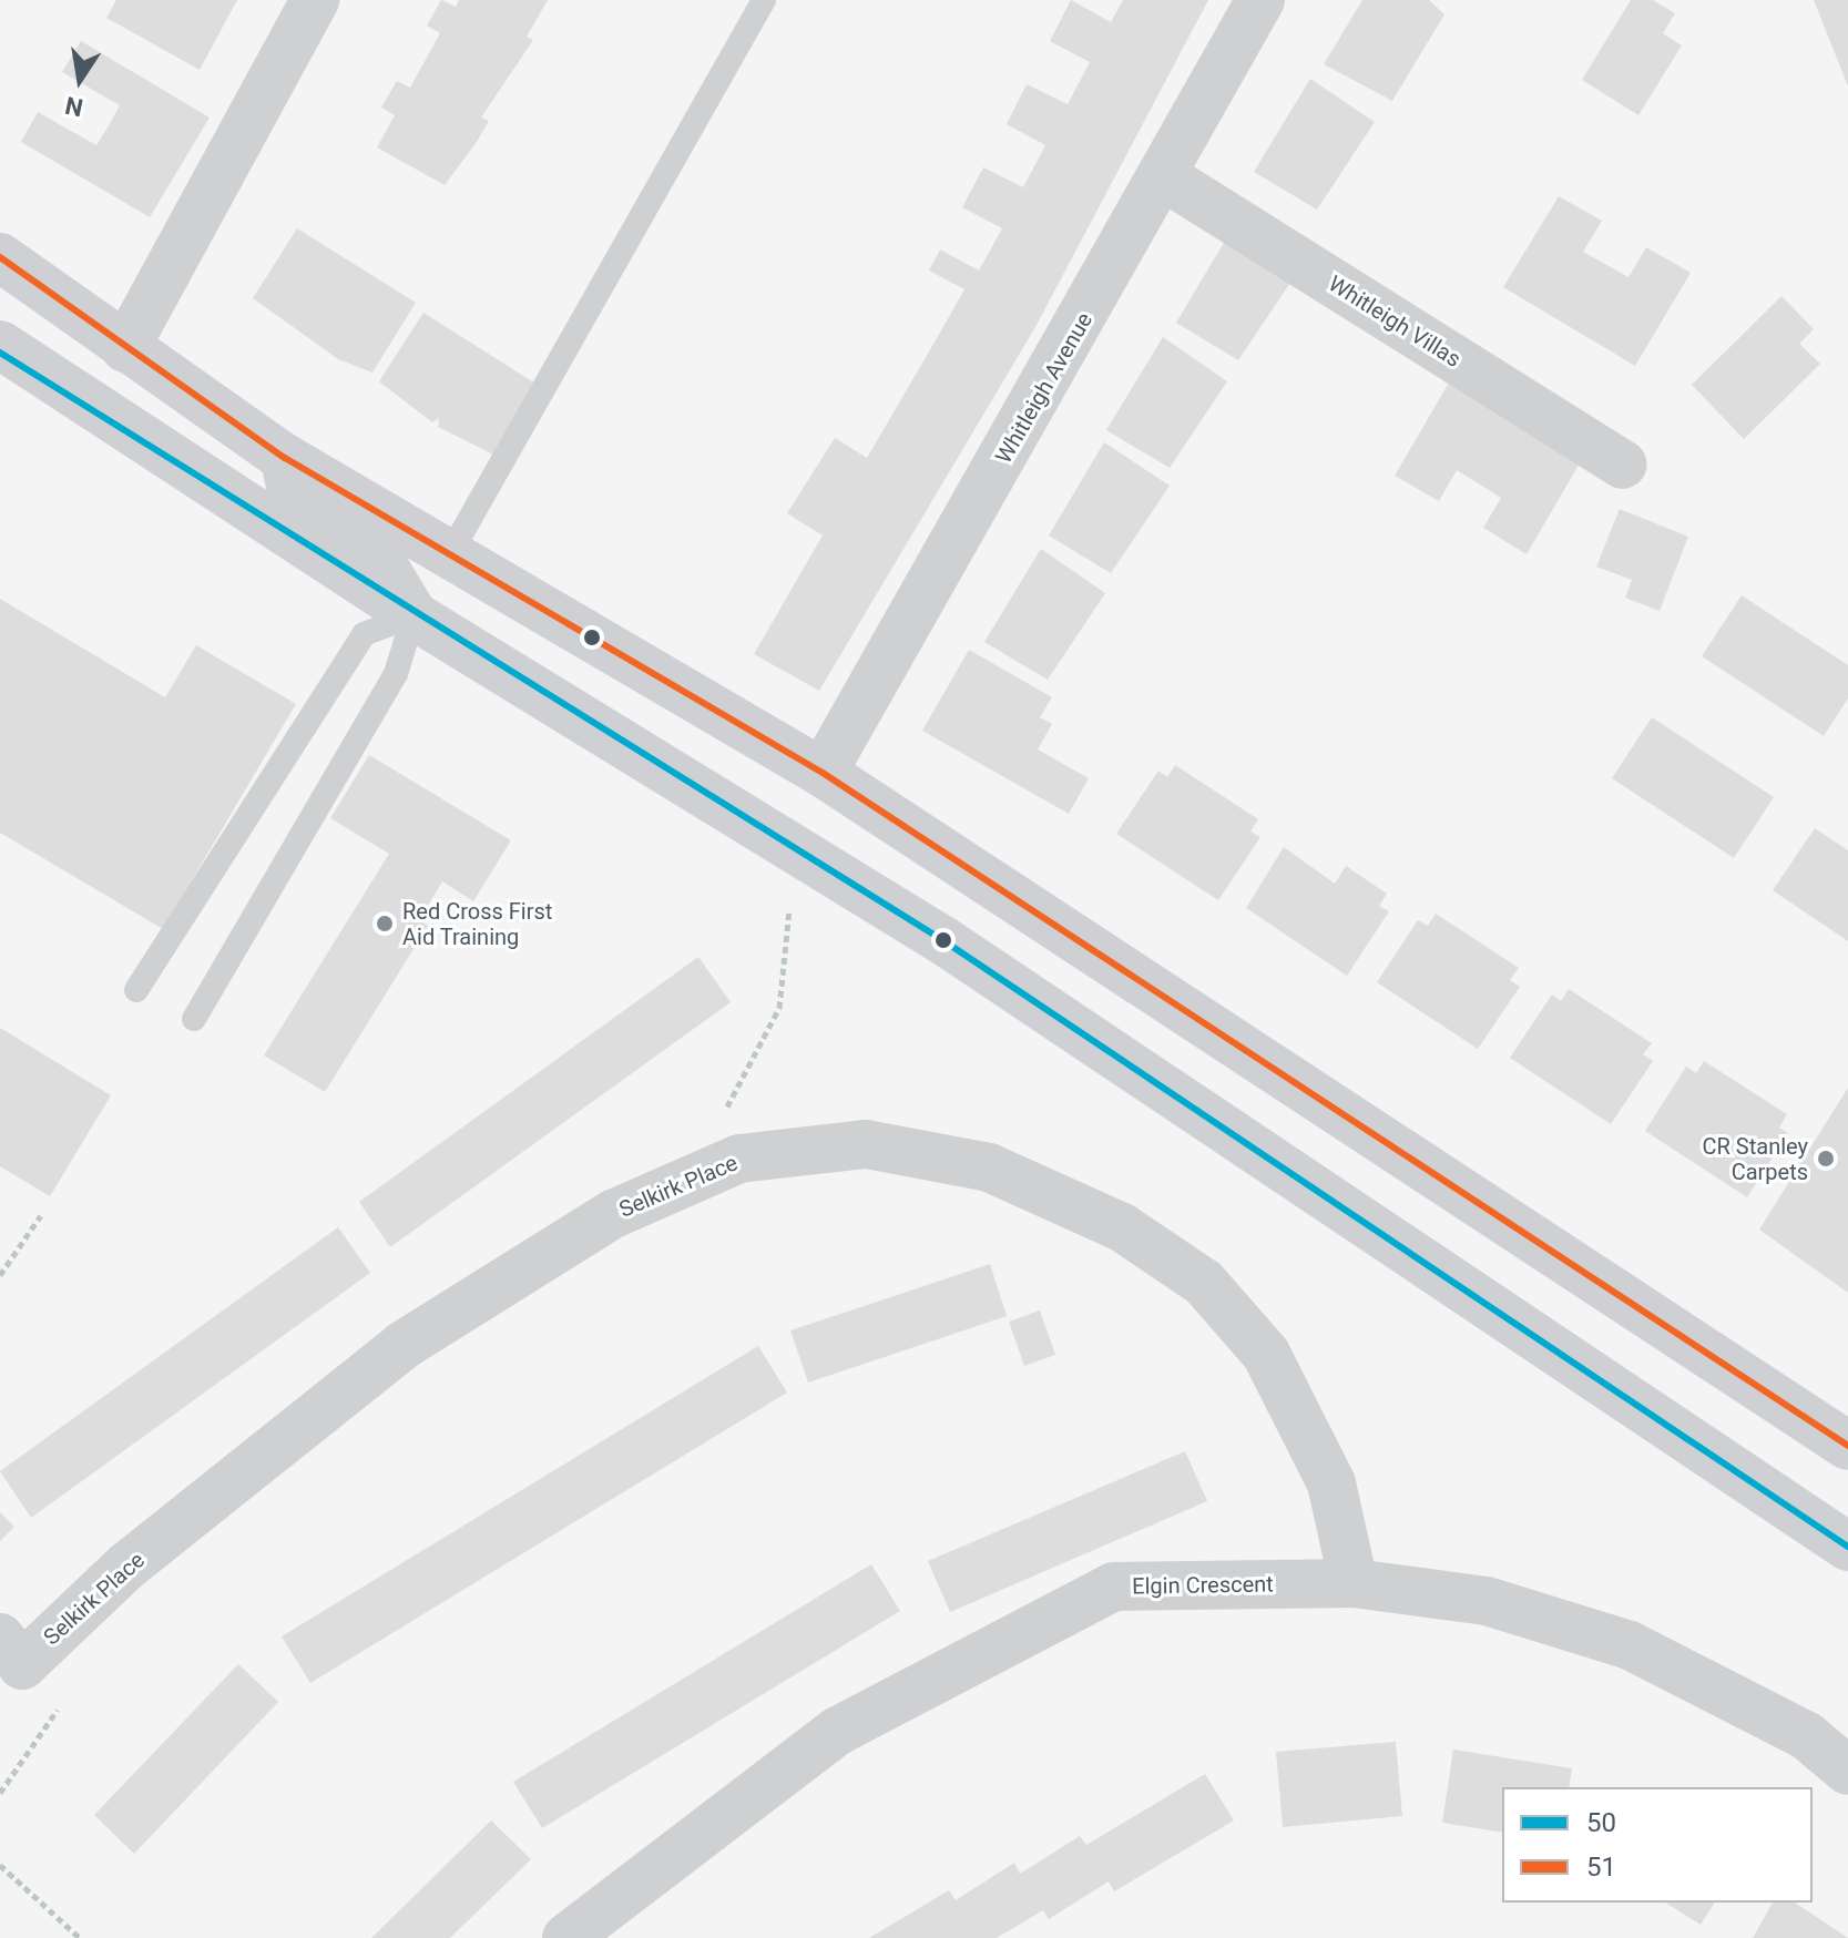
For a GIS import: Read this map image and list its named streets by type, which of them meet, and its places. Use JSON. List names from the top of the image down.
{
  "streets": {
    "street": [
      "Whitleigh Villas",
      "Whitleigh Avenue",
      "Selkirk Place",
      "Elgin Crescent"
    ]
  },
  "crossings": [
    ["Whitleigh Villas", "Whitleigh Avenue"],
    ["Selkirk Place", "Elgin Crescent"]
  ],
  "places": ["Red Cross First Aid Training", "CR Stanley Carpets"],
  "lines": ["transit line 51", "transit line 50"],
  "legend": ["50", "51"],
  "north": "bottom"
}
